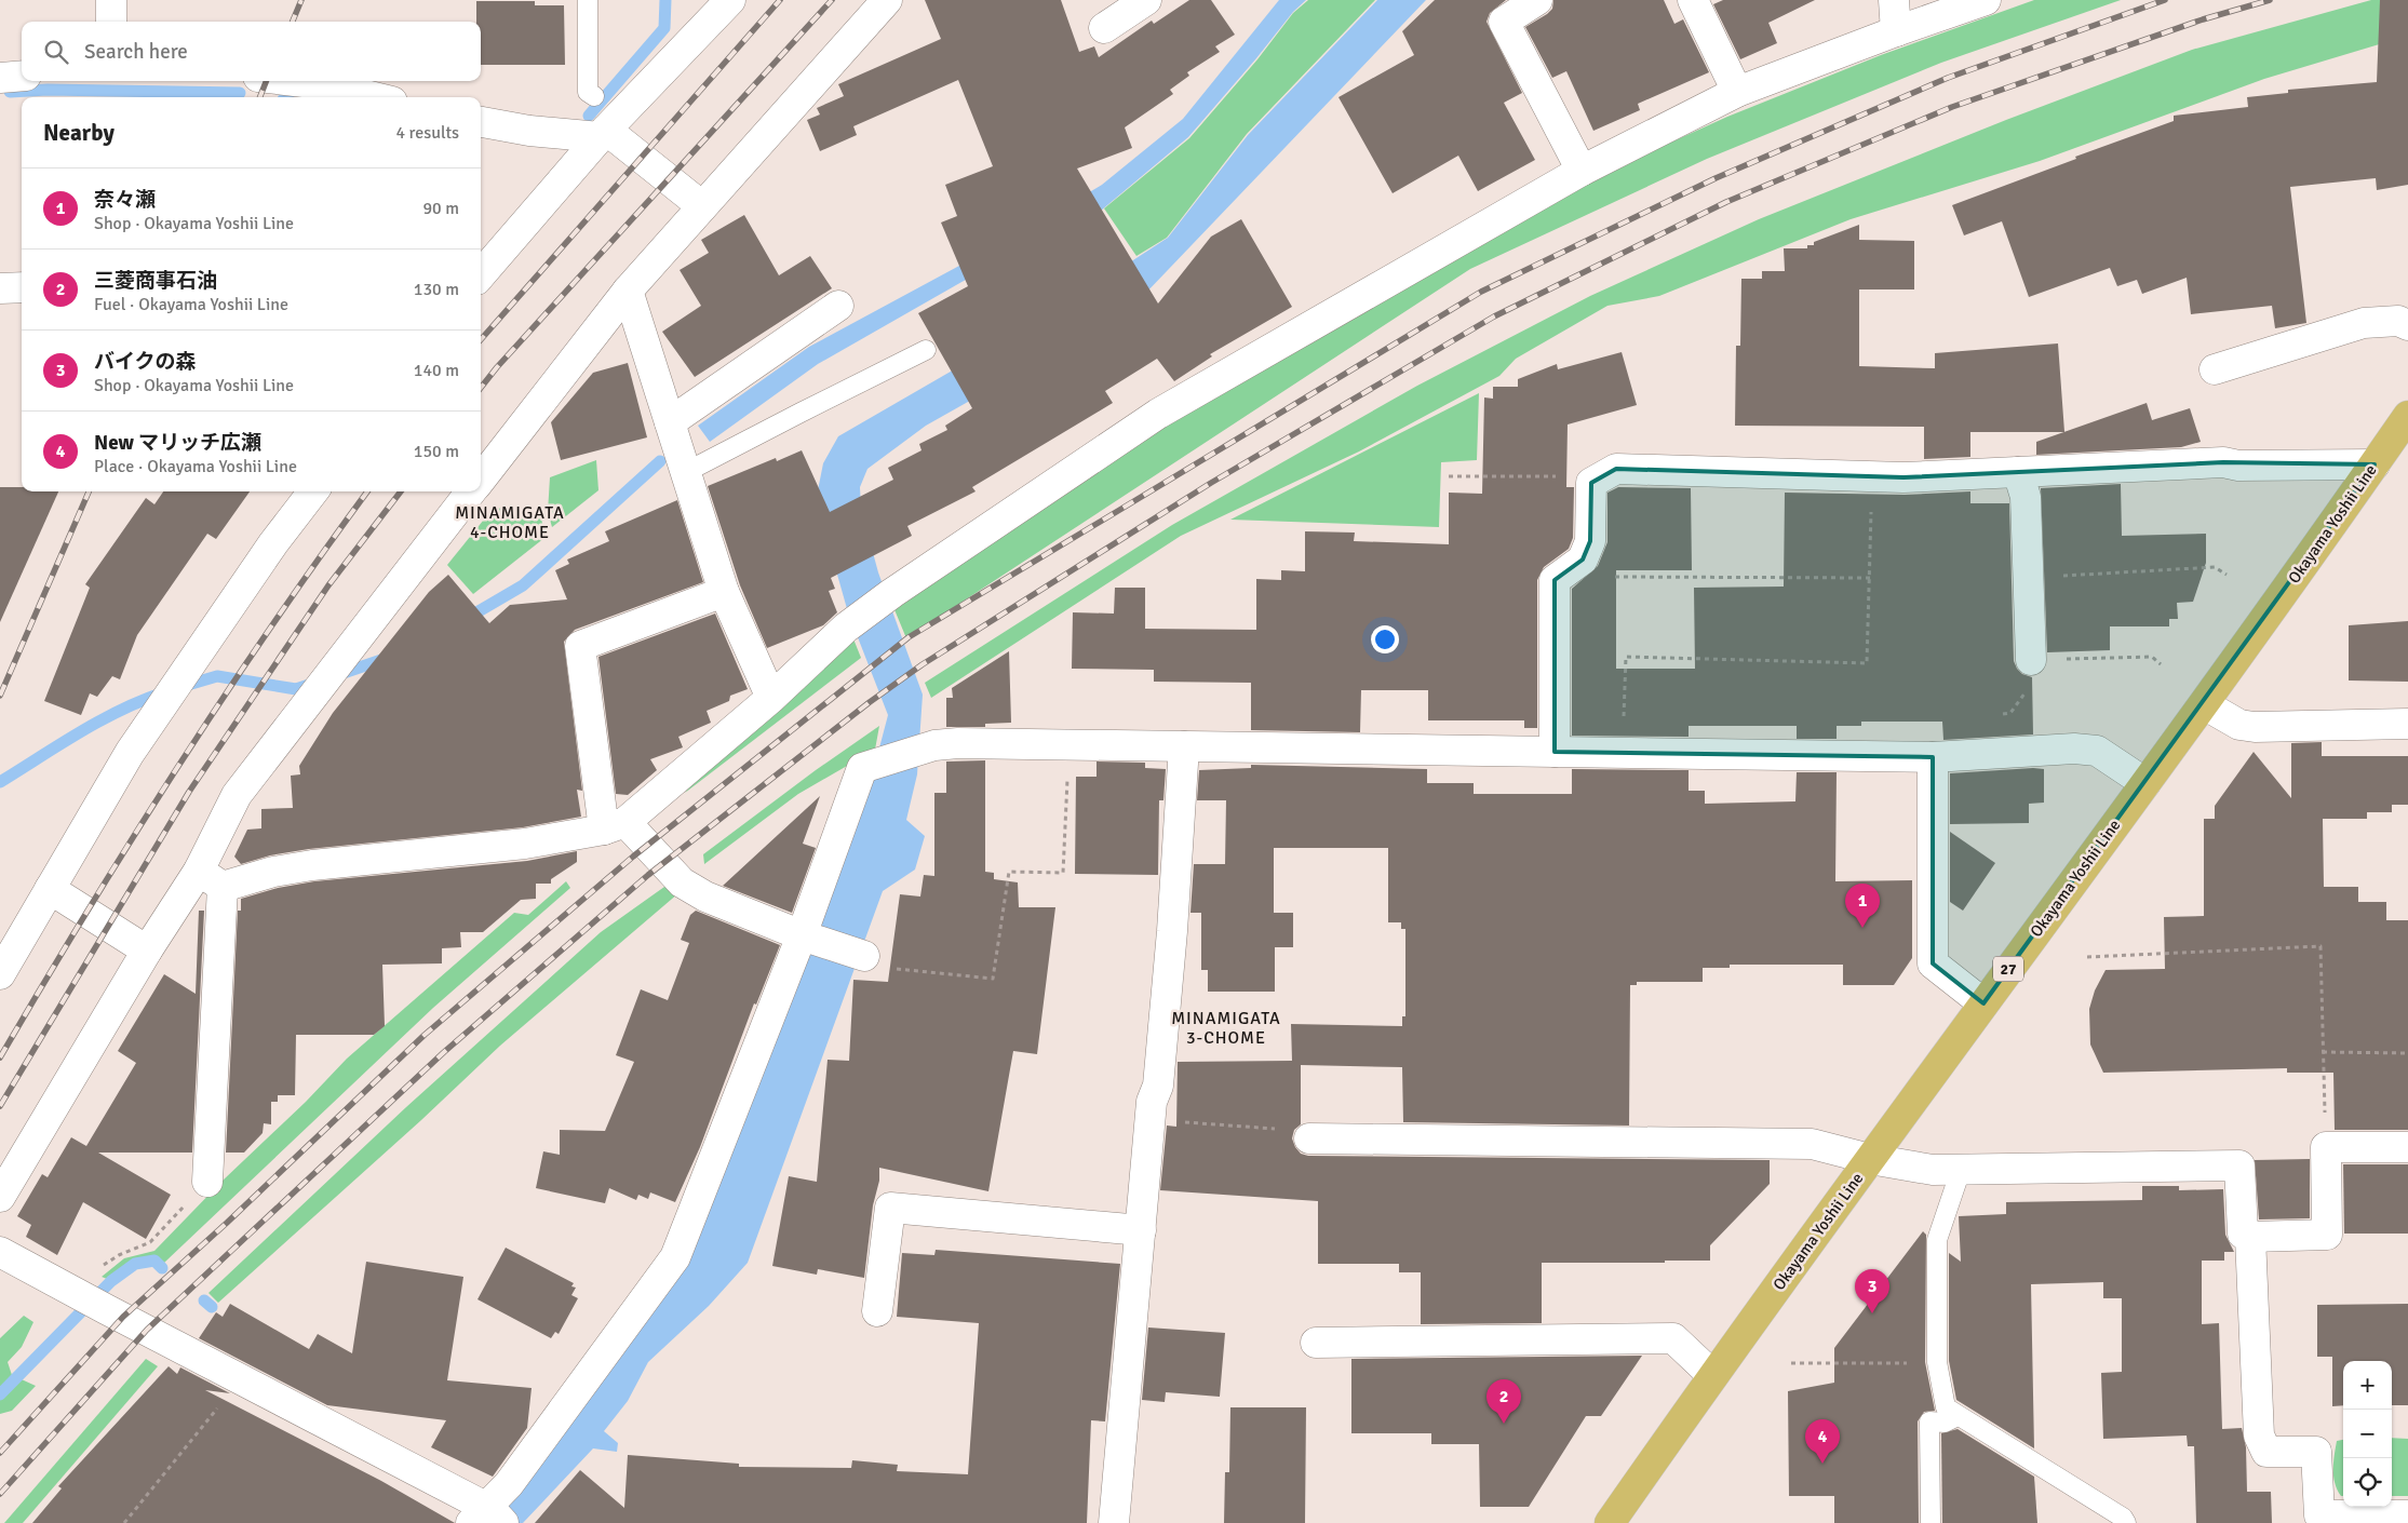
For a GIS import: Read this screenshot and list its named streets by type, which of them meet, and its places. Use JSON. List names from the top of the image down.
{
  "streets": {
    "main road": ["Okayama Yoshii Line", "27"]
  },
  "districts": ["MINAMIGATA 4-CHOME", "MINAMIGATA 3-CHOME"],
  "page": {
    "search": "Search here",
    "heading": ["Nearby", "4 results"],
    "list": [
      {
        "mark": "1",
        "name": "奈々瀬",
        "note": "Shop · Okayama Yoshii Line",
        "value": "90 m"
      },
      {
        "mark": "2",
        "name": "三菱商事石油",
        "note": "Fuel · Okayama Yoshii Line",
        "value": "130 m"
      },
      {
        "mark": "3",
        "name": "バイクの森",
        "note": "Shop · Okayama Yoshii Line",
        "value": "140 m"
      },
      {
        "mark": "4",
        "name": "New マリッチ広瀬",
        "note": "Place · Okayama Yoshii Line",
        "value": "150 m"
      }
    ],
    "pins": [
      "1",
      "3",
      "2",
      "4"
    ],
    "map_buttons": ["+", "−"]
  }
}
